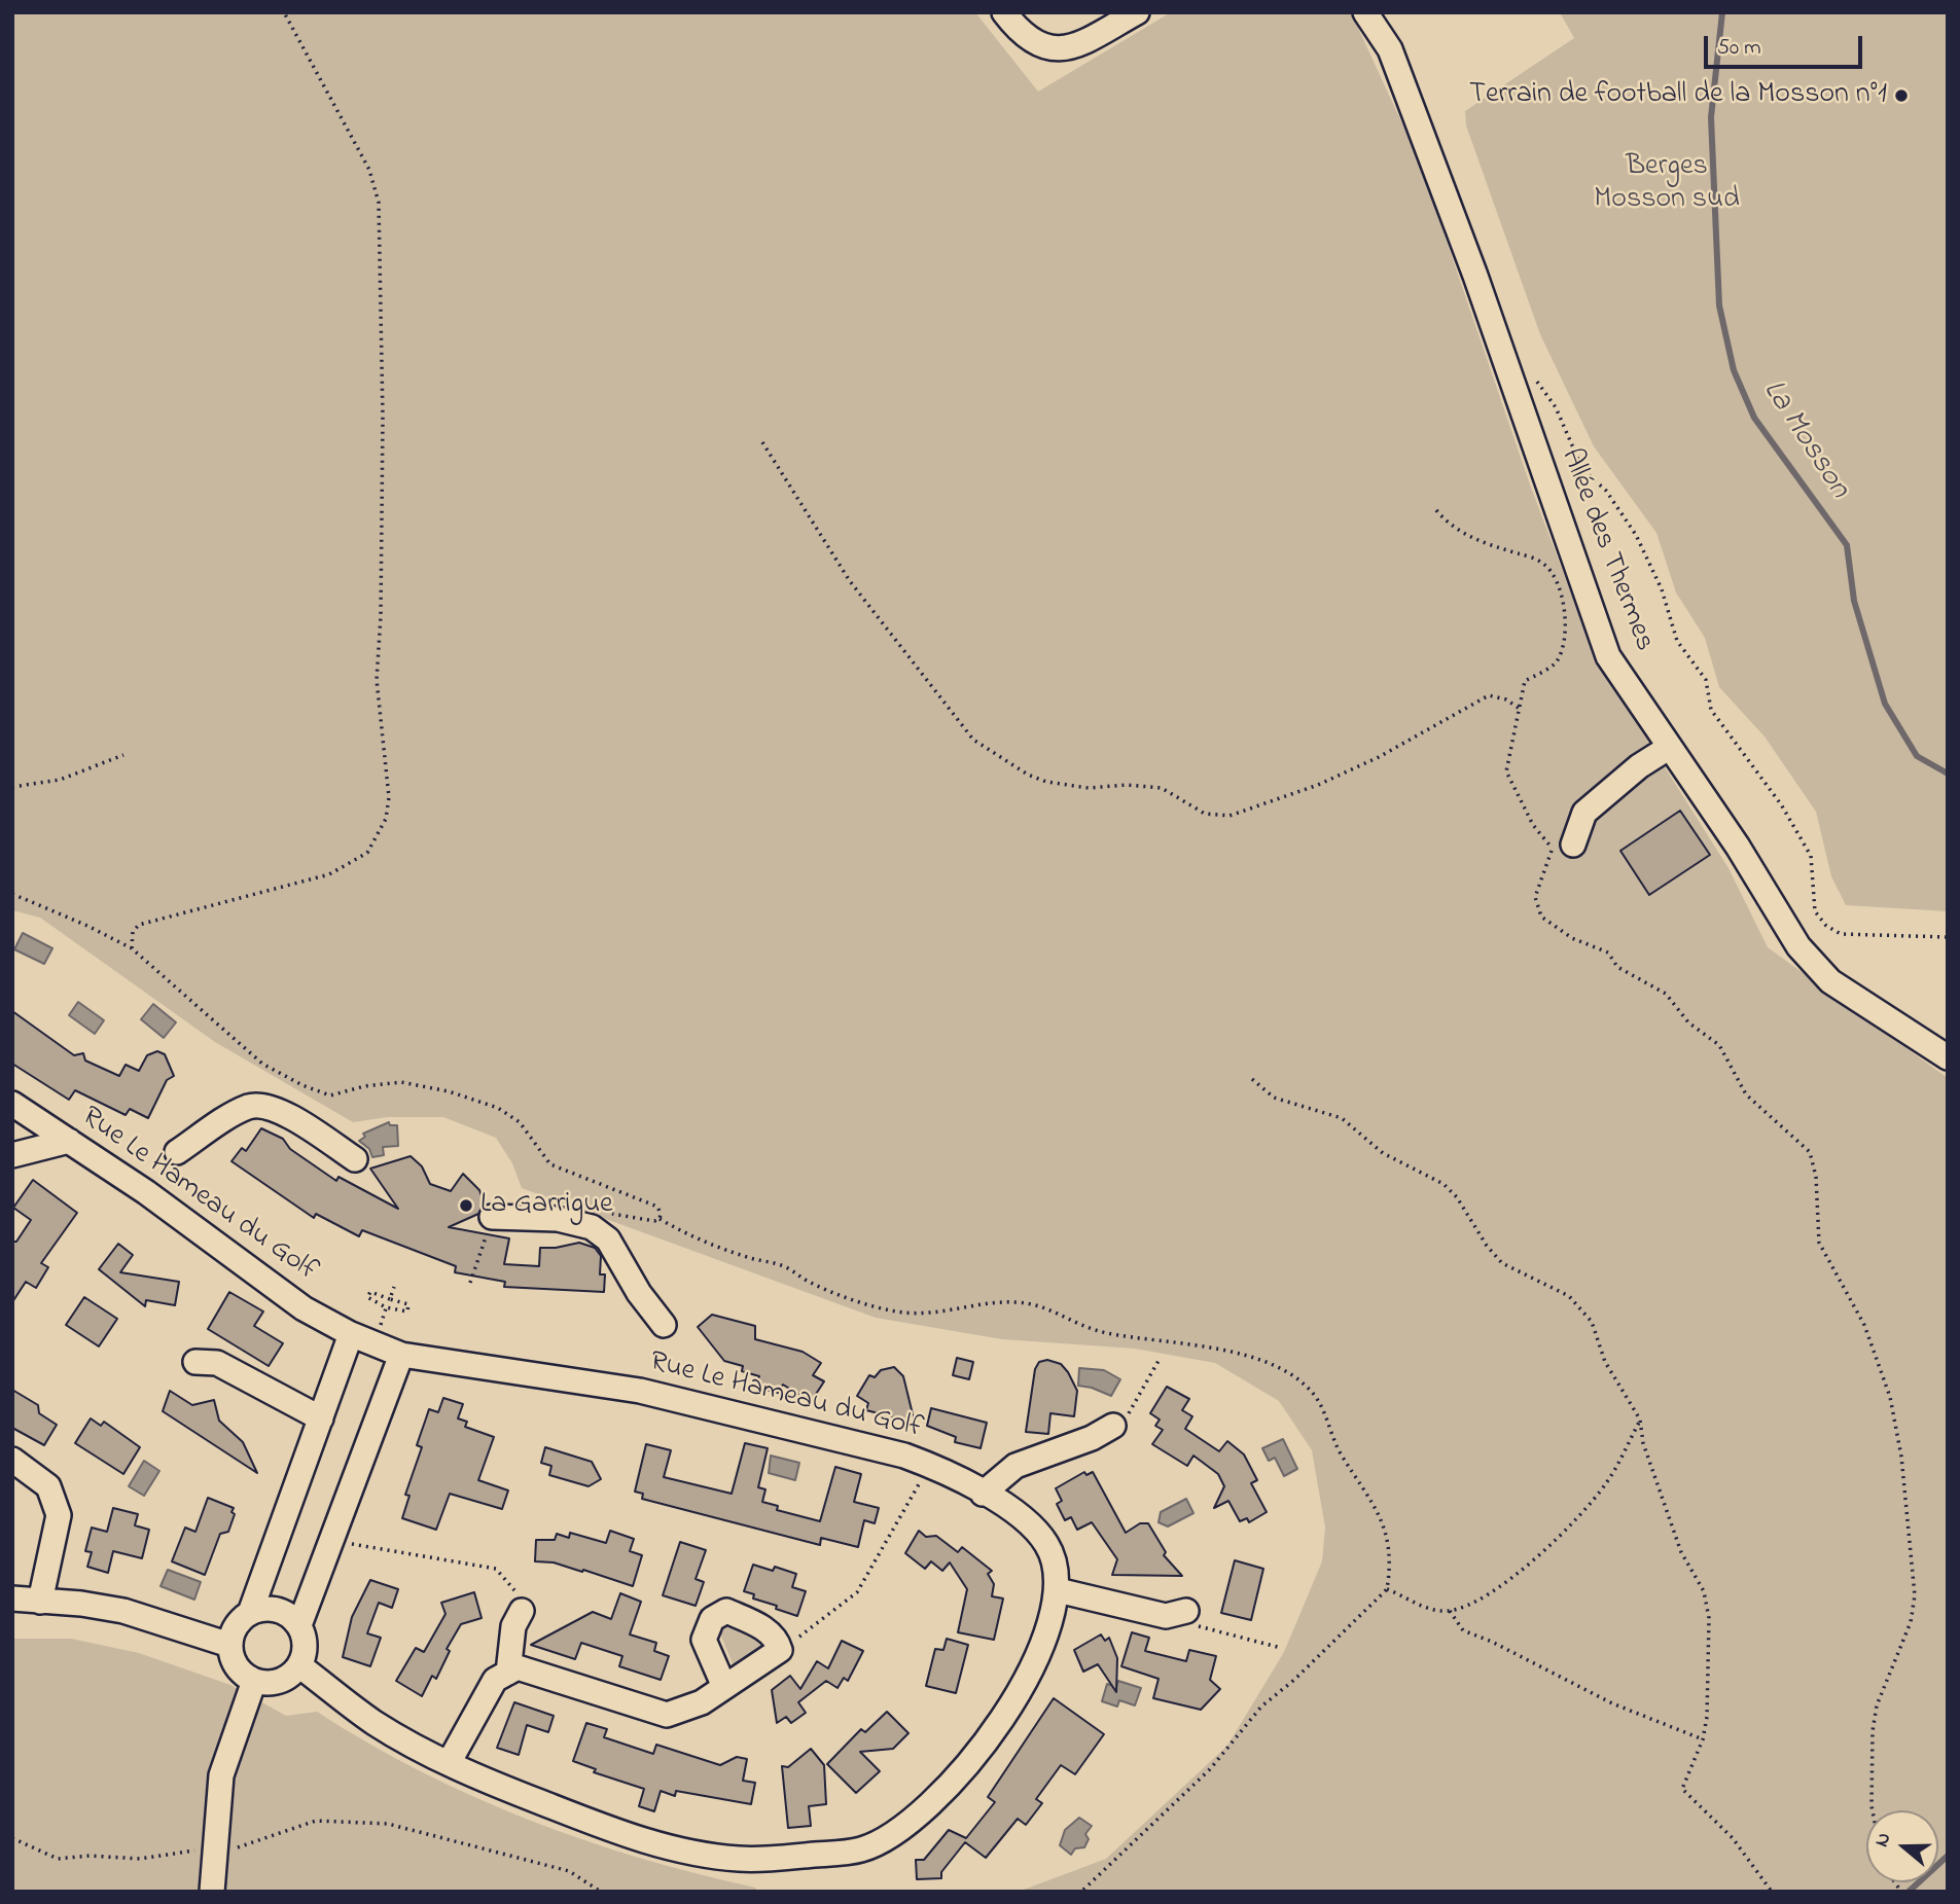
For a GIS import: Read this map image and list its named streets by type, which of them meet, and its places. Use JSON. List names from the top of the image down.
{
  "streets": {
    "street": ["Allée des Thermes", "Rue Le Hameau du Golf"]
  },
  "water": ["La Mosson"],
  "parks": ["Berges Mosson sud"],
  "places": ["Terrain de football de la Mosson n°1", "La Garrigue"],
  "scale_bar": "50 m",
  "north": "left"
}
